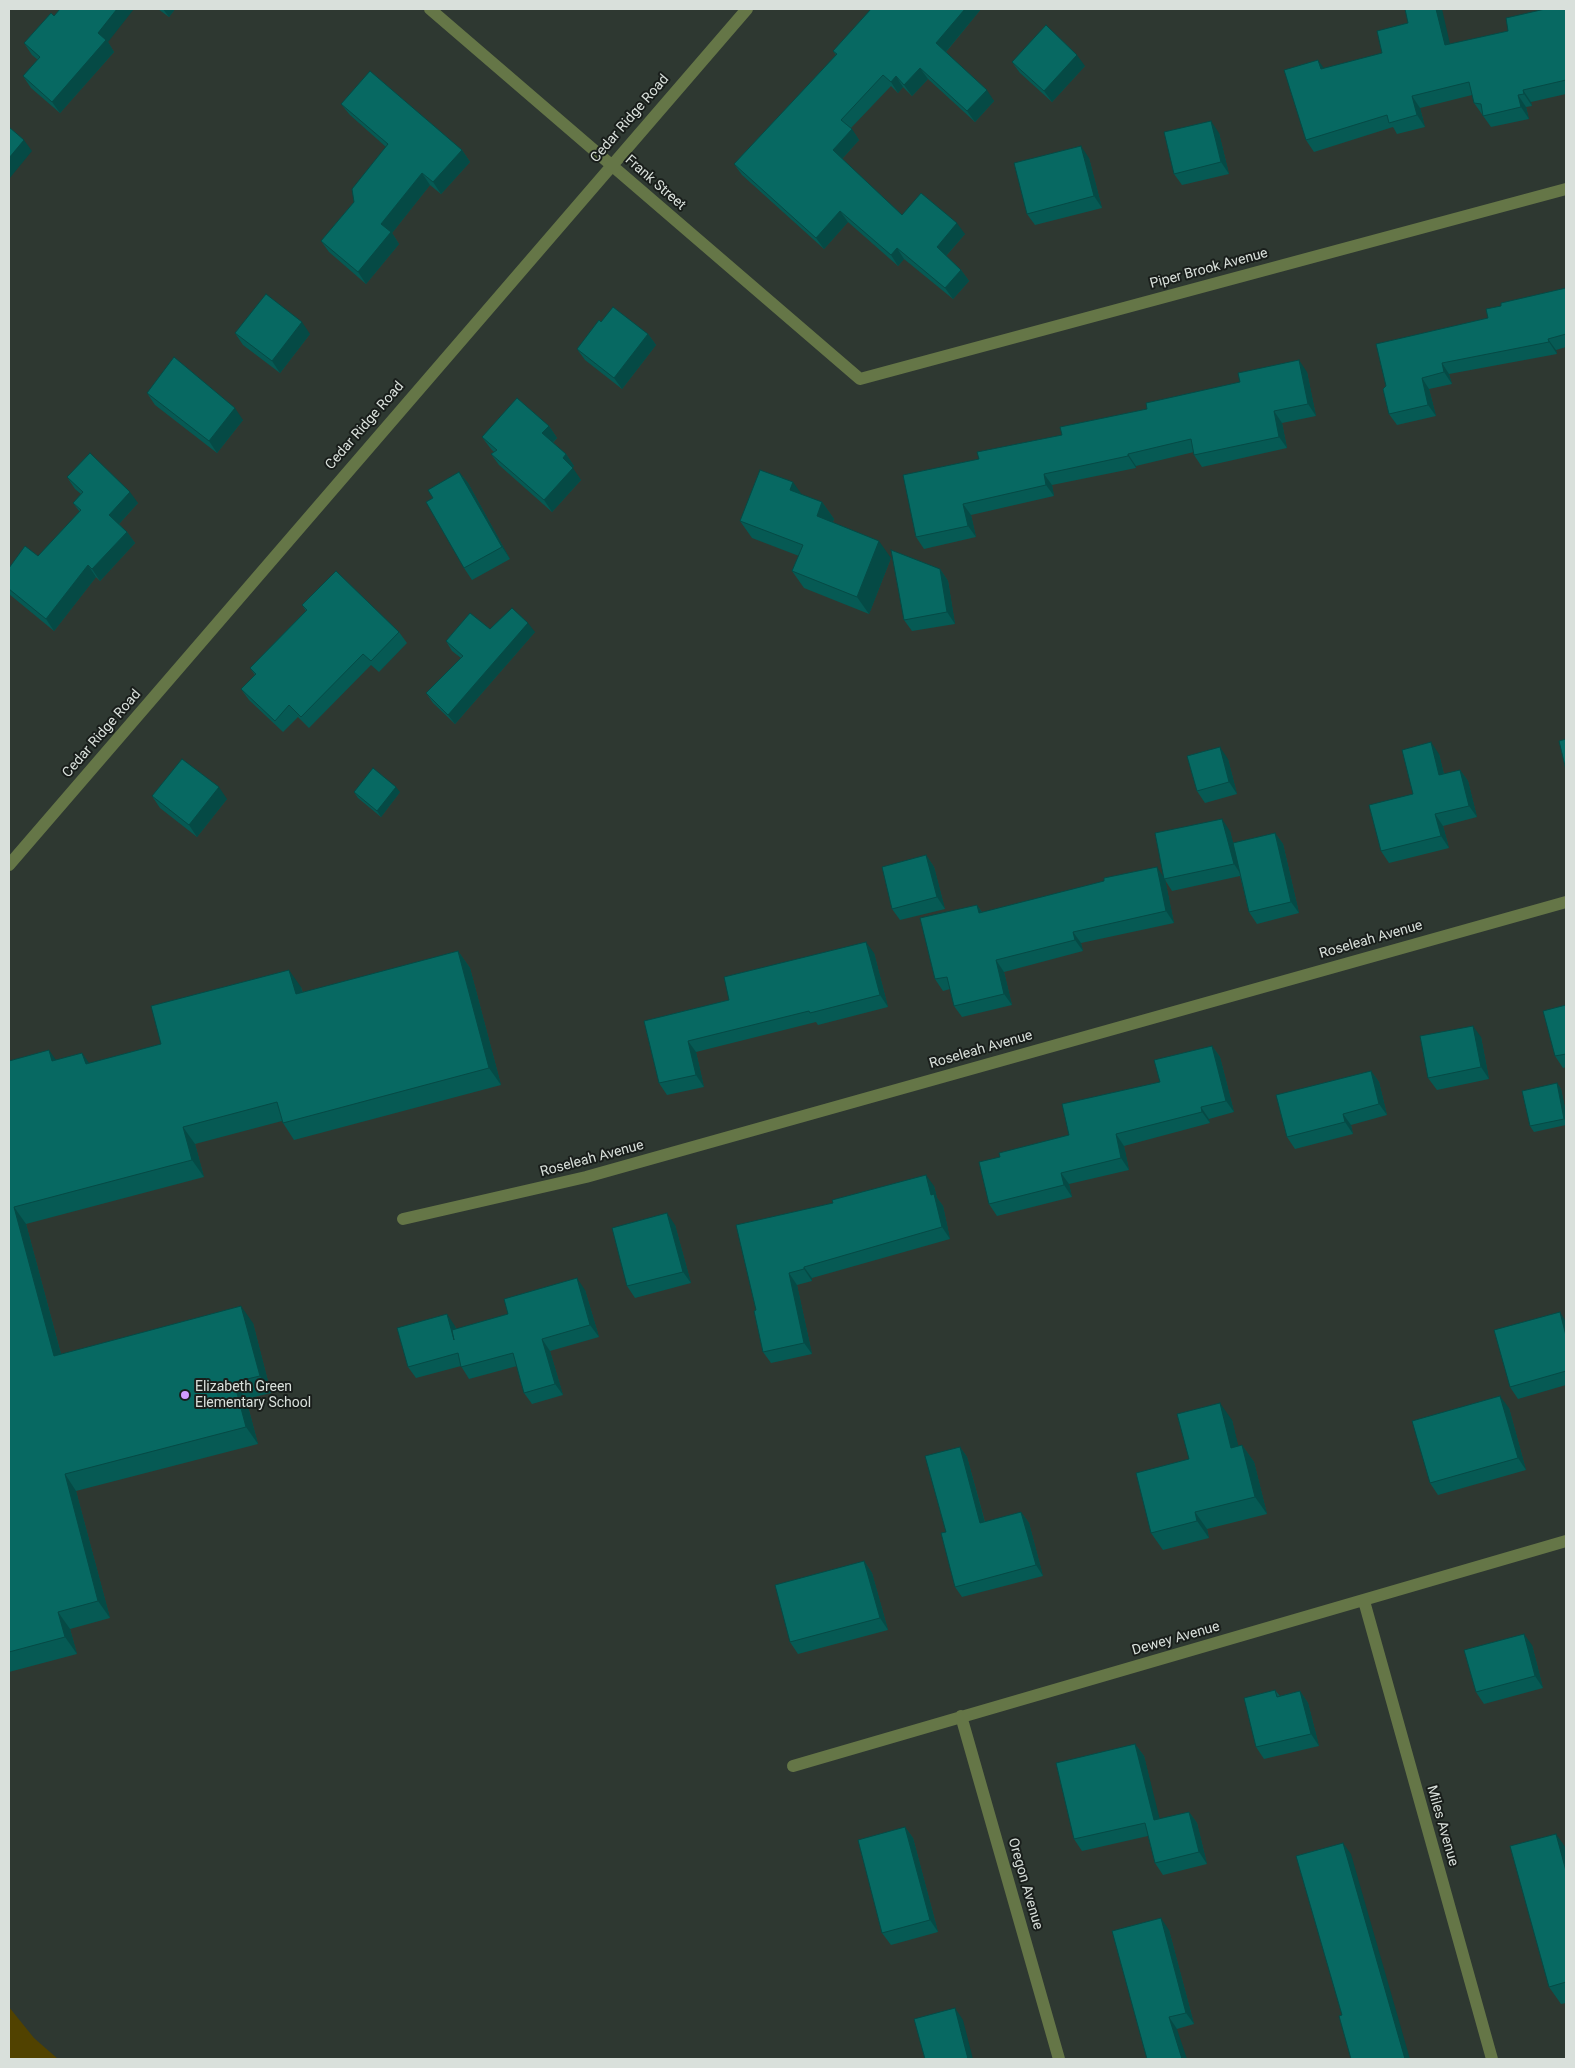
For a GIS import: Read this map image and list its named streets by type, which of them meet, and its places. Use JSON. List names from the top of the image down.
{
  "streets": {
    "street": [
      "Cedar Ridge Road",
      "Frank Street",
      "Piper Brook Avenue",
      "Roseleah Avenue",
      "Dewey Avenue",
      "Miles Avenue",
      "Oregon Avenue"
    ]
  },
  "crossings": [
    ["Cedar Ridge Road", "Frank Street"],
    ["Frank Street", "Piper Brook Avenue"],
    ["Dewey Avenue", "Miles Avenue"],
    ["Dewey Avenue", "Oregon Avenue"]
  ],
  "places": ["Elizabeth Green Elementary School"]
}
